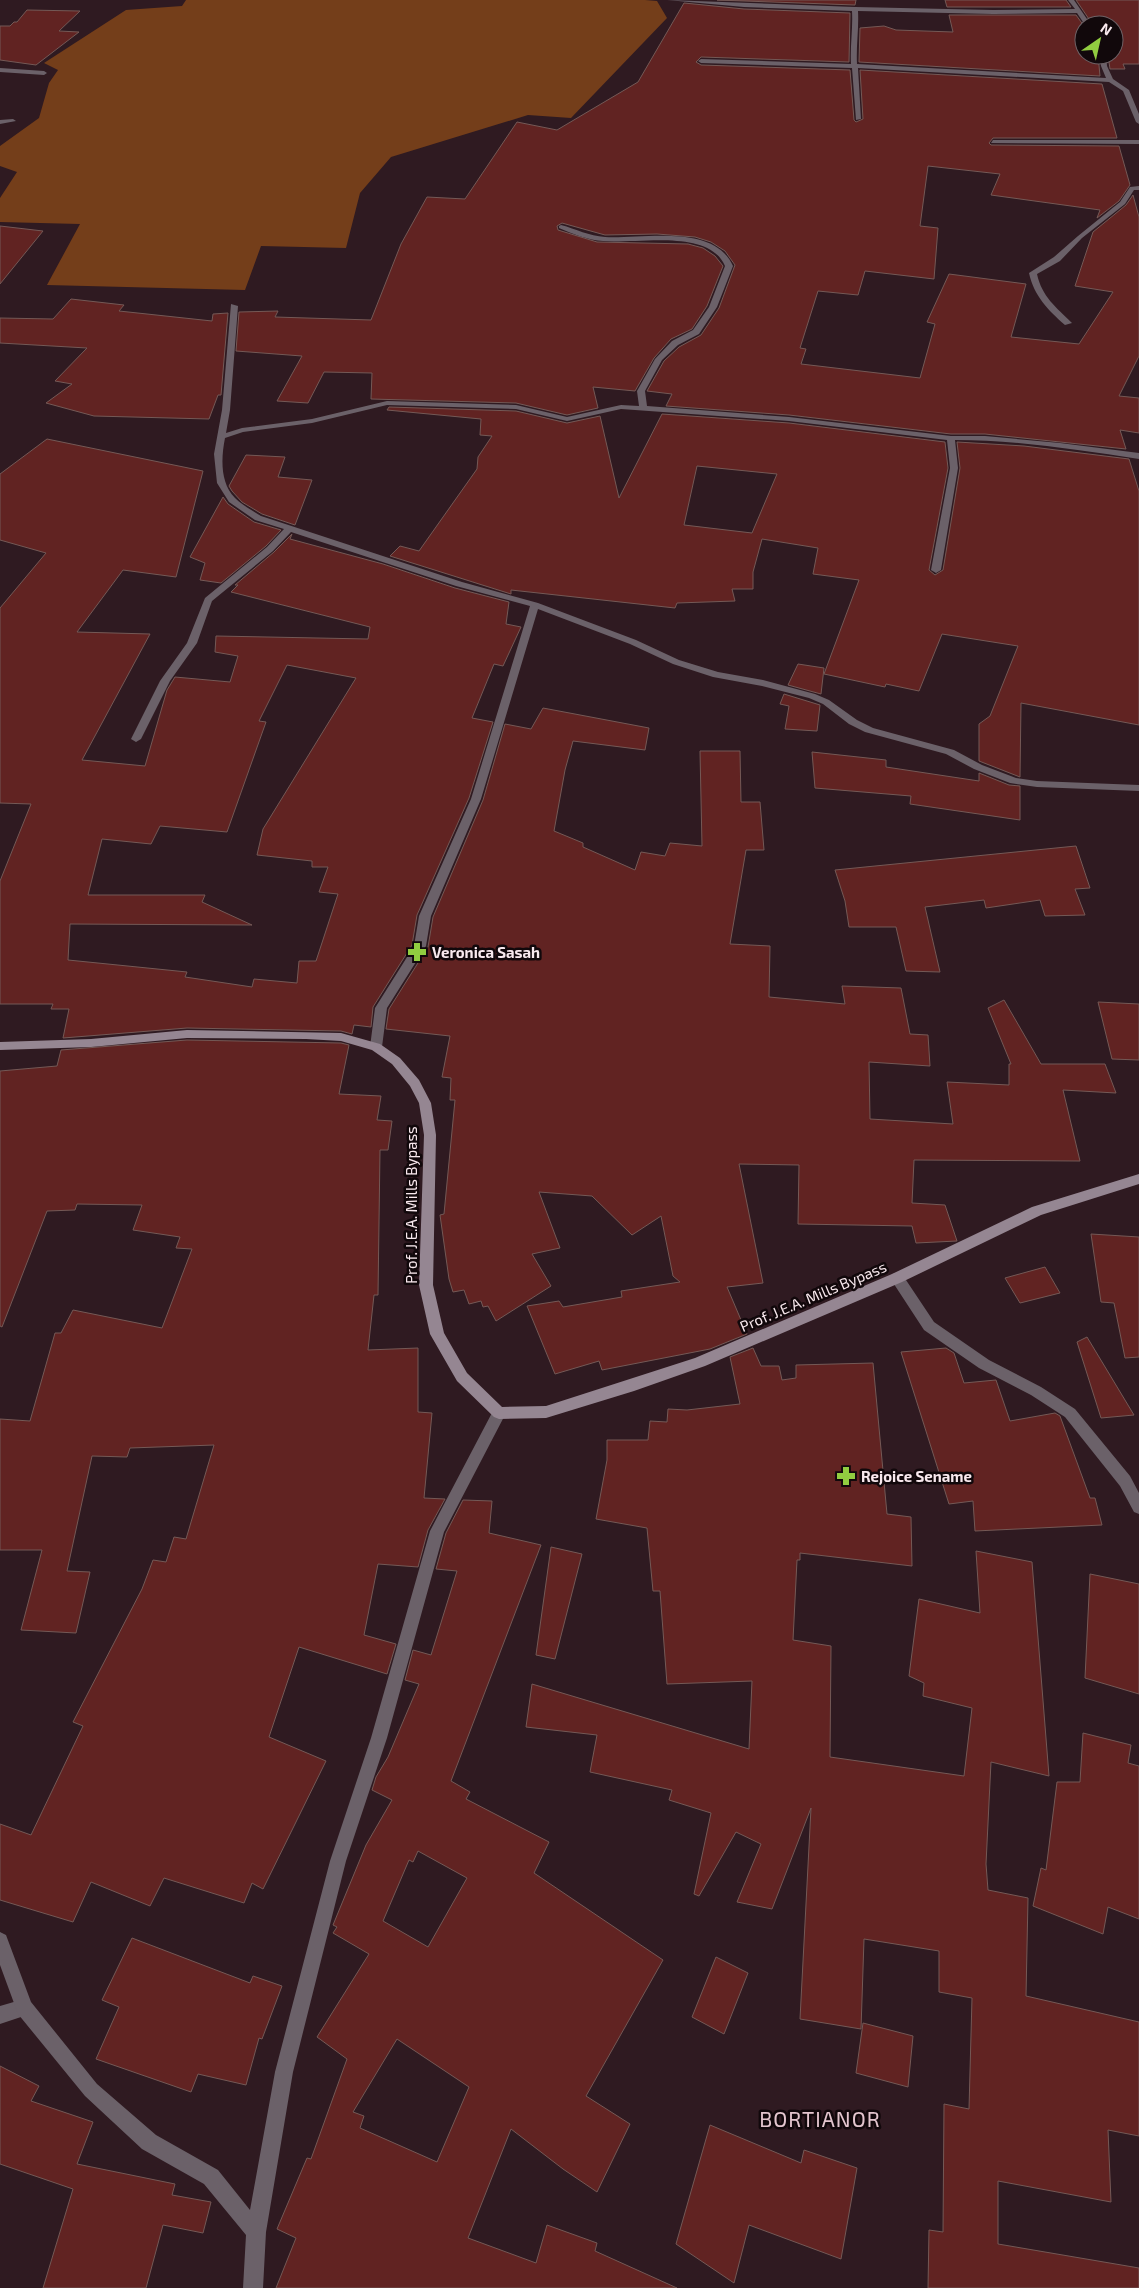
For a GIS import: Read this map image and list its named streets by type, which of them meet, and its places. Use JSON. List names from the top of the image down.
{
  "streets": {
    "street": ["Prof. J.E.A. Mills Bypass"]
  },
  "districts": ["BORTIANOR"],
  "places": {
    "pharmacy": ["Veronica Sasah", "Rejoice Sename"]
  },
  "north": "top right"
}
